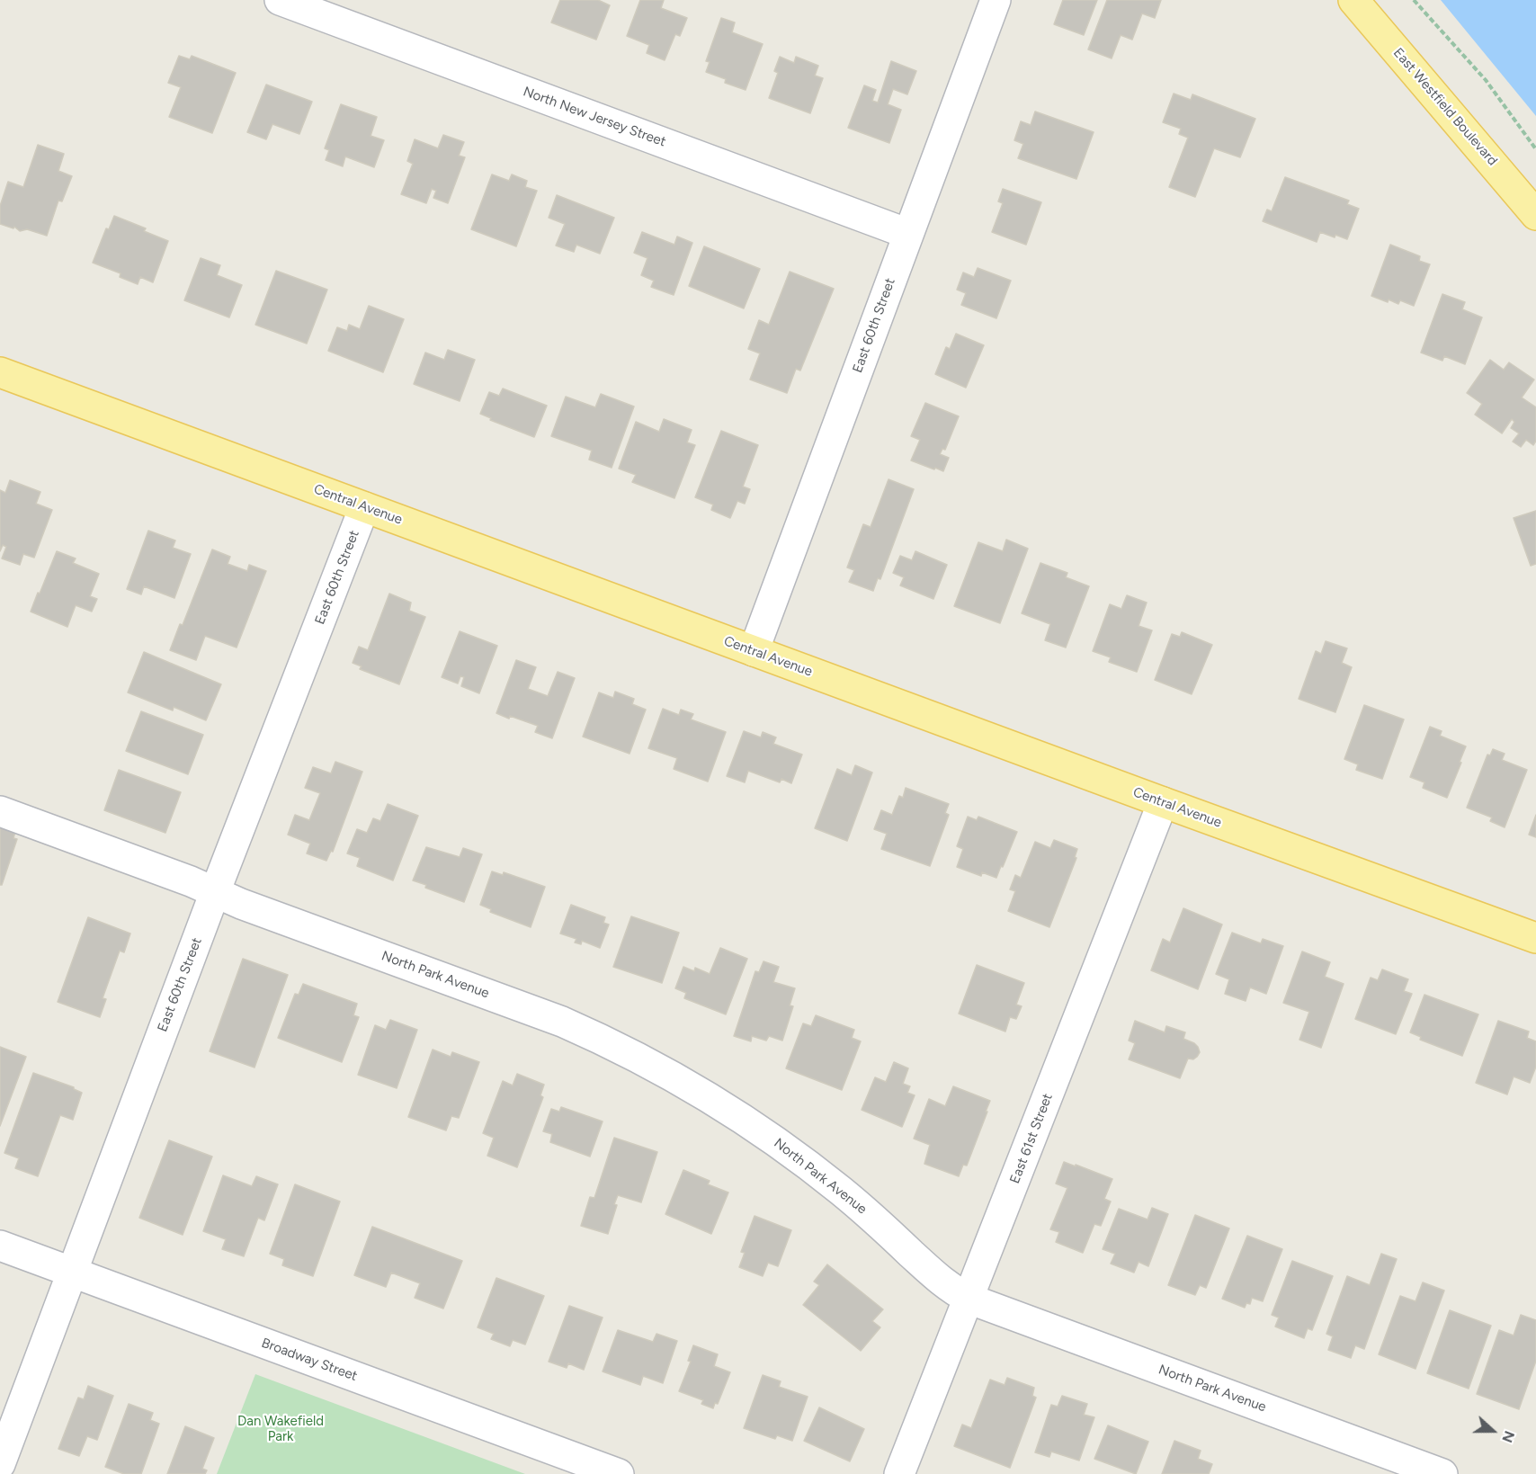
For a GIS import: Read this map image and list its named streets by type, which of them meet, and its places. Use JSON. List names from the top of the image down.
{
  "streets": {
    "main road": ["East Westfield Boulevard", "Central Avenue"],
    "street": [
      "North New Jersey Street",
      "East 60th Street",
      "North Park Avenue",
      "East 61st Street",
      "Broadway Street"
    ]
  },
  "crossings": [
    ["North New Jersey Street", "East 60th Street"],
    ["East 60th Street", "Central Avenue"],
    ["East 60th Street", "North Park Avenue"],
    ["East 60th Street", "Broadway Street"],
    ["Central Avenue", "East 61st Street"],
    ["North Park Avenue", "East 61st Street"]
  ],
  "parks": ["Dan Wakefield Park"],
  "north": "right"
}
